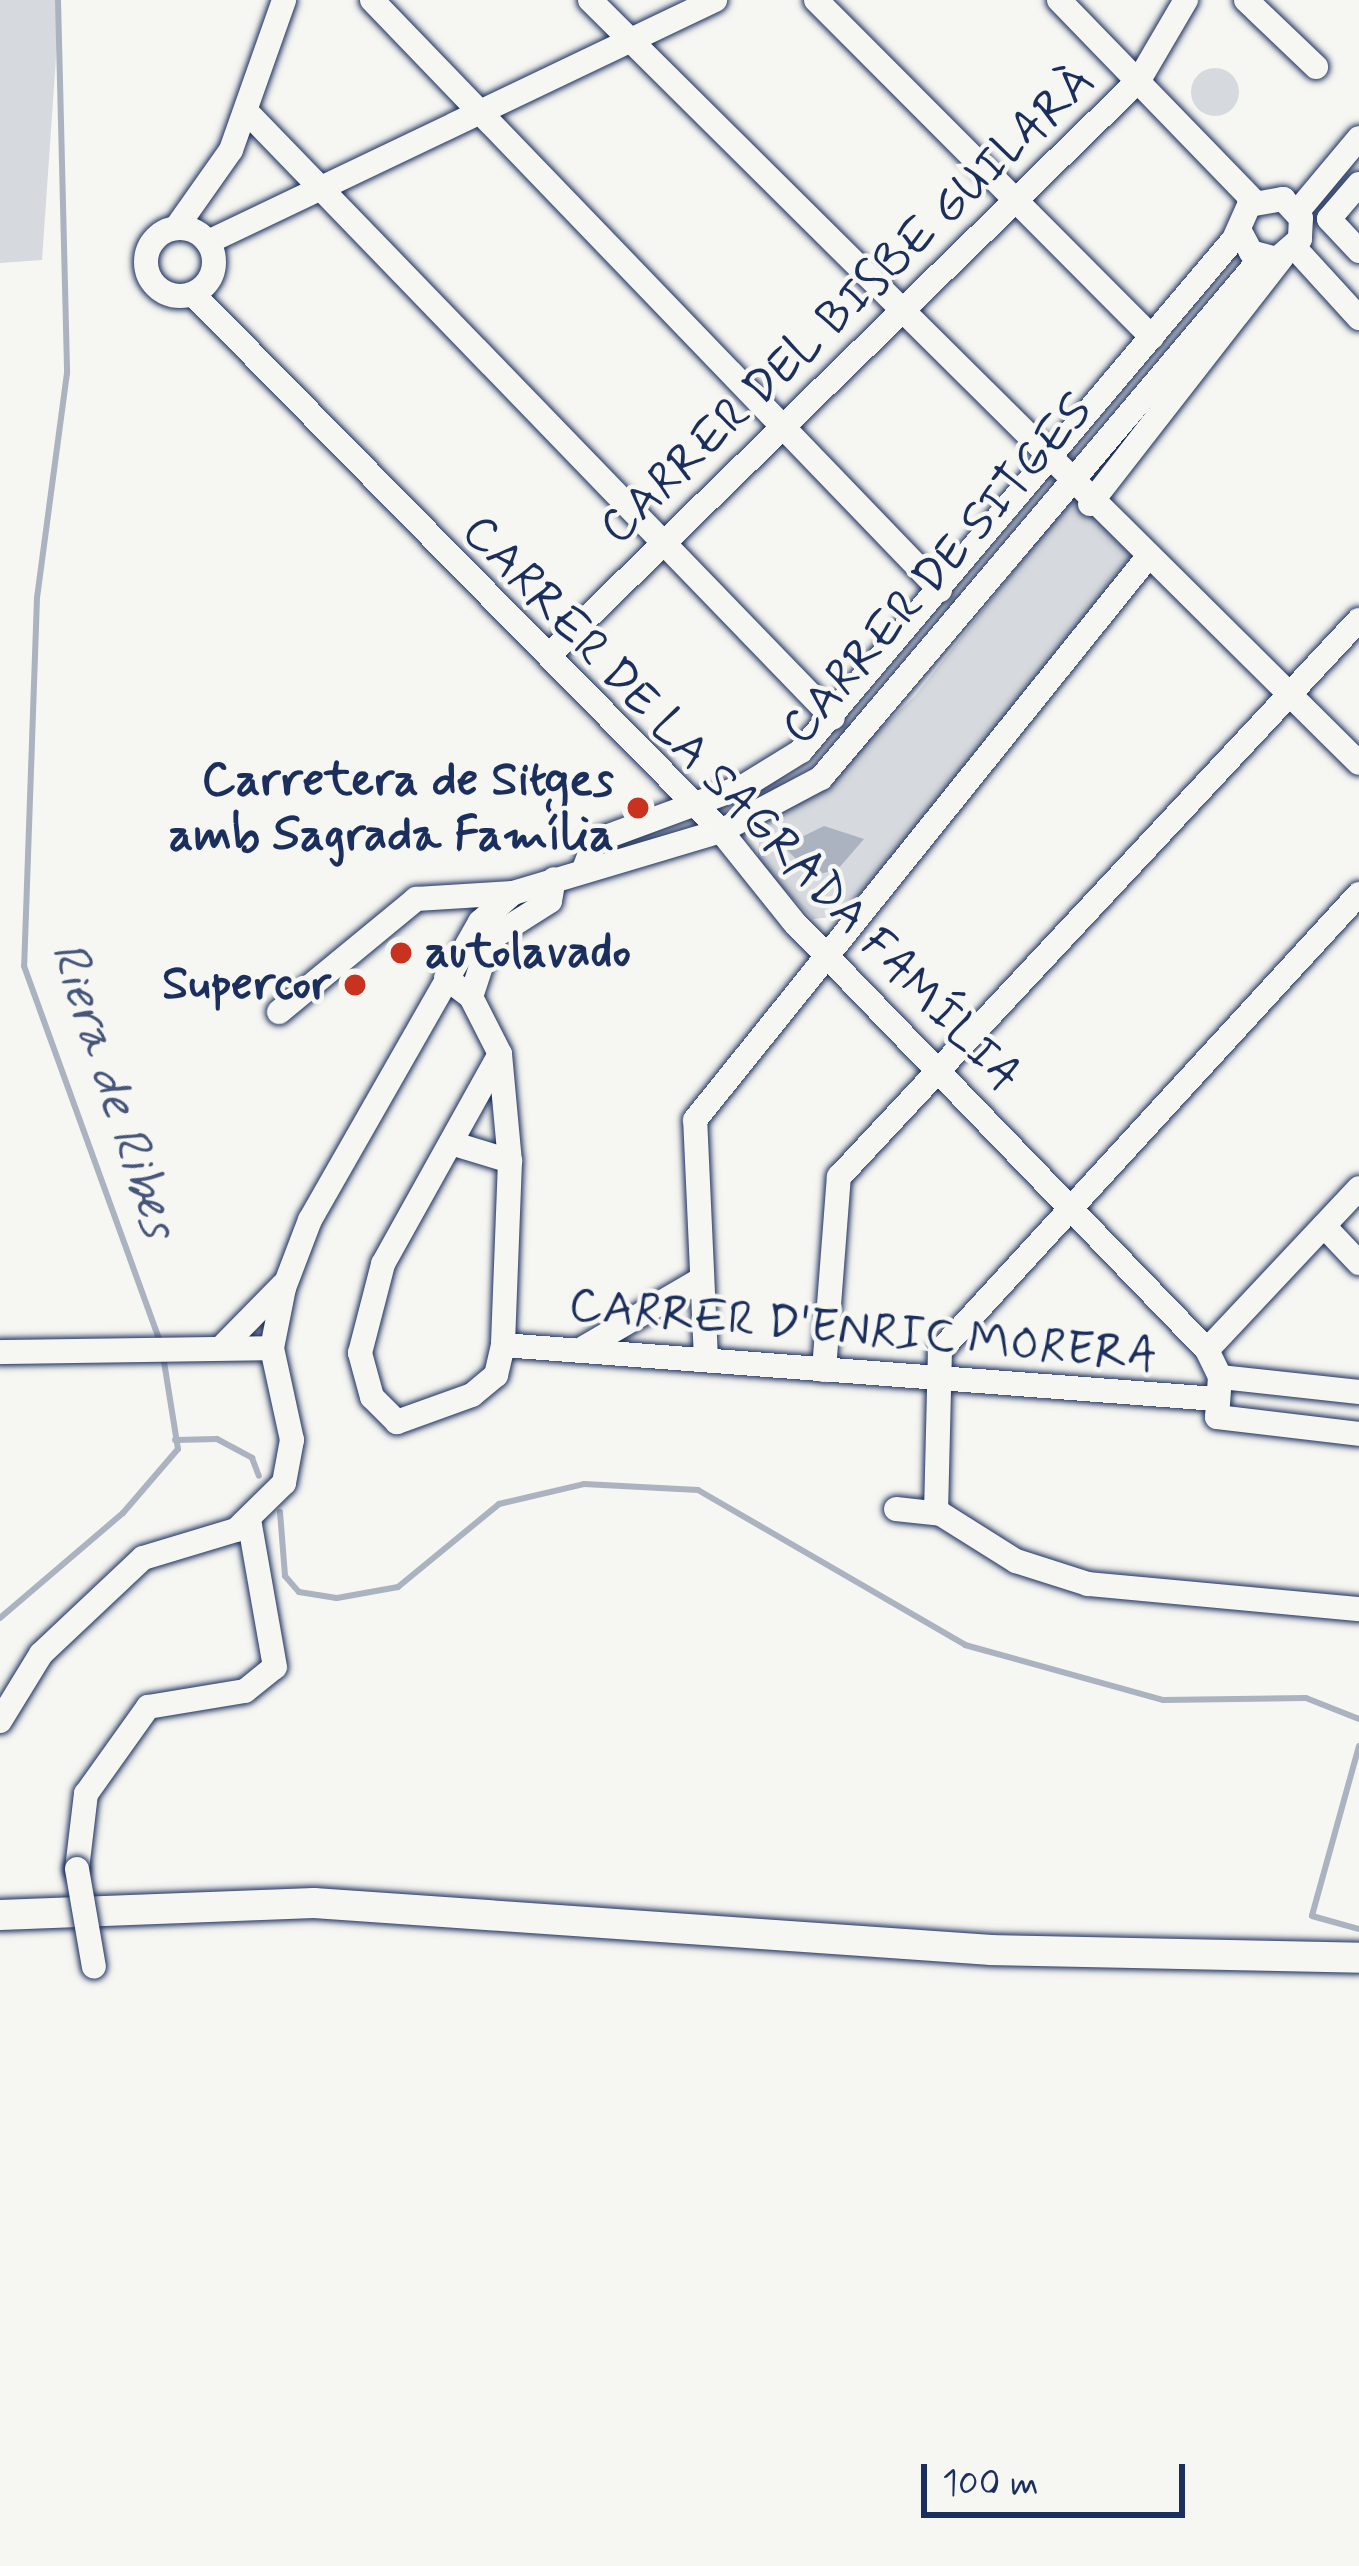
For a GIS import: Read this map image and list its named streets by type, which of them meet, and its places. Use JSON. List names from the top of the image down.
{
  "streets": {
    "street": [
      "CARRER DEL BISBE GUILARÀ",
      "CARRER DE SITGES",
      "CARRER DE LA SAGRADA FAMÍLIA",
      "CARRER D'ENRIC MORERA"
    ]
  },
  "crossings": [
    ["CARRER DEL BISBE GUILARÀ", "CARRER DE LA SAGRADA FAMÍLIA"],
    ["CARRER DE SITGES", "CARRER DE LA SAGRADA FAMÍLIA"],
    ["CARRER DE LA SAGRADA FAMÍLIA", "CARRER D'ENRIC MORERA"]
  ],
  "water": ["Riera de Ribes"],
  "places": ["Carretera de Sitges amb Sagrada Família", "autolavado", "Supercor"],
  "scale_bar": "100 m"
}
